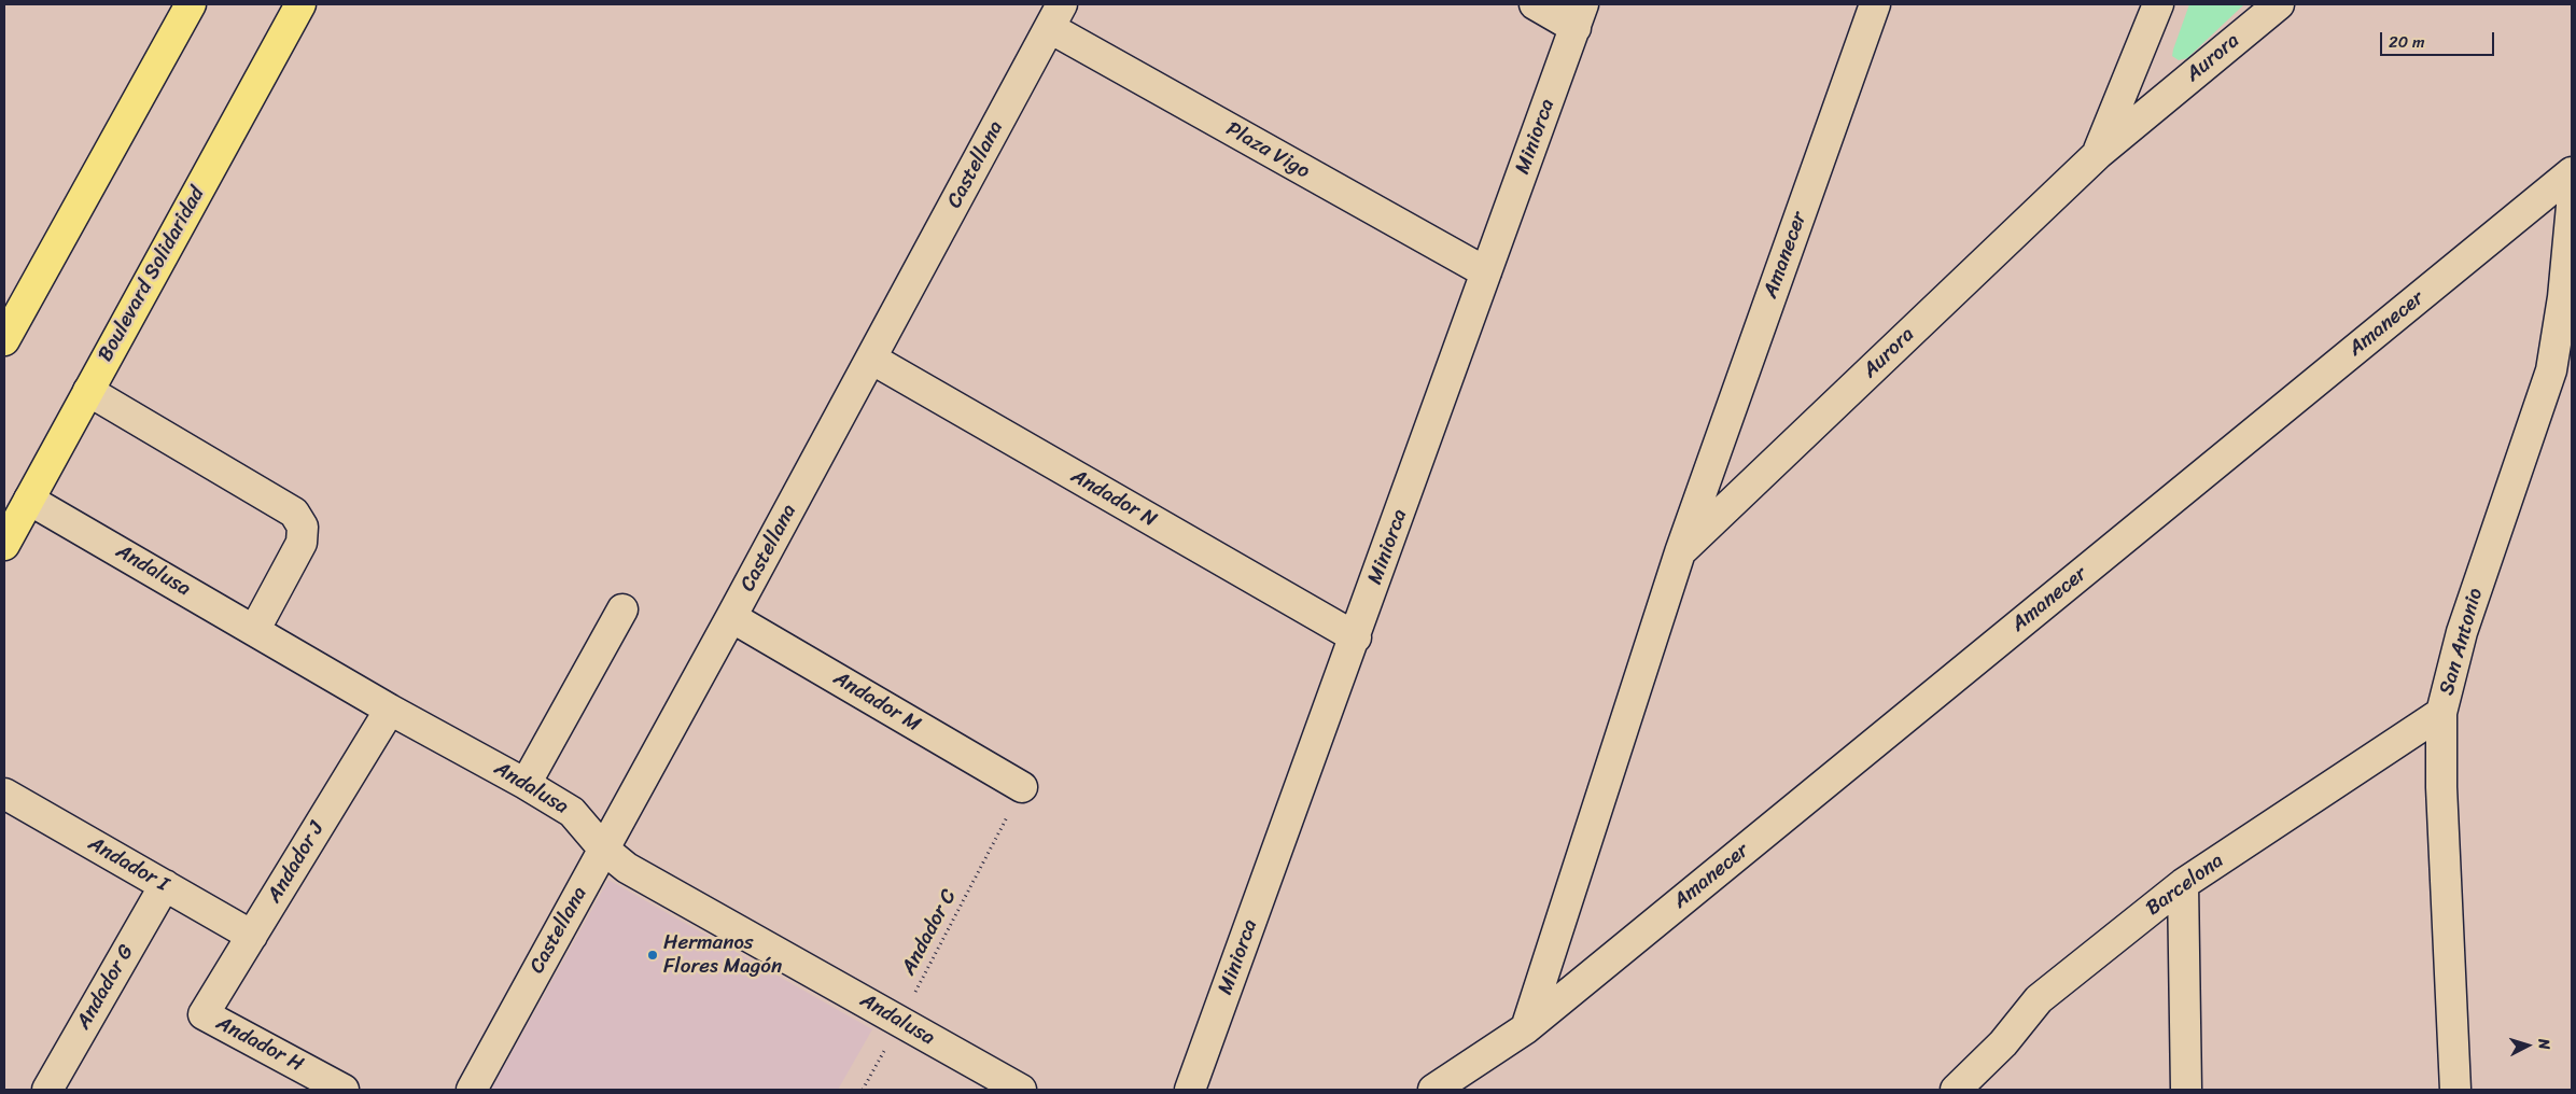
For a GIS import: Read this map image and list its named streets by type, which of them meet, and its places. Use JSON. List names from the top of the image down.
{
  "streets": {
    "main road": ["Boulevard Solidaridad"],
    "street": [
      "Aurora",
      "Miniorca",
      "Plaza Vigo",
      "Castellana",
      "Amanecer",
      "Andador N",
      "Andalusa",
      "San Antonio",
      "Andador M",
      "Andador J",
      "Andador I",
      "Barcelona",
      "Andador G",
      "Andador H"
    ],
    "path": ["Andador C"]
  },
  "crossings": [
    ["Aurora", "Amanecer"],
    ["Miniorca", "Plaza Vigo"],
    ["Miniorca", "Andador N"],
    ["Plaza Vigo", "Castellana"],
    ["Castellana", "Andador N"],
    ["Castellana", "Andalusa"],
    ["Castellana", "Andador M"],
    ["Boulevard Solidaridad", "Andalusa"],
    ["Andalusa", "Andador J"],
    ["Andalusa", "Andador C"],
    ["San Antonio", "Barcelona"],
    ["Andador M", "Andador C"],
    ["Andador J", "Andador I"],
    ["Andador J", "Andador H"],
    ["Andador I", "Andador G"]
  ],
  "places": ["Hermanos Flores Magón"],
  "scale_bar": "20 m",
  "north": "right"
}
